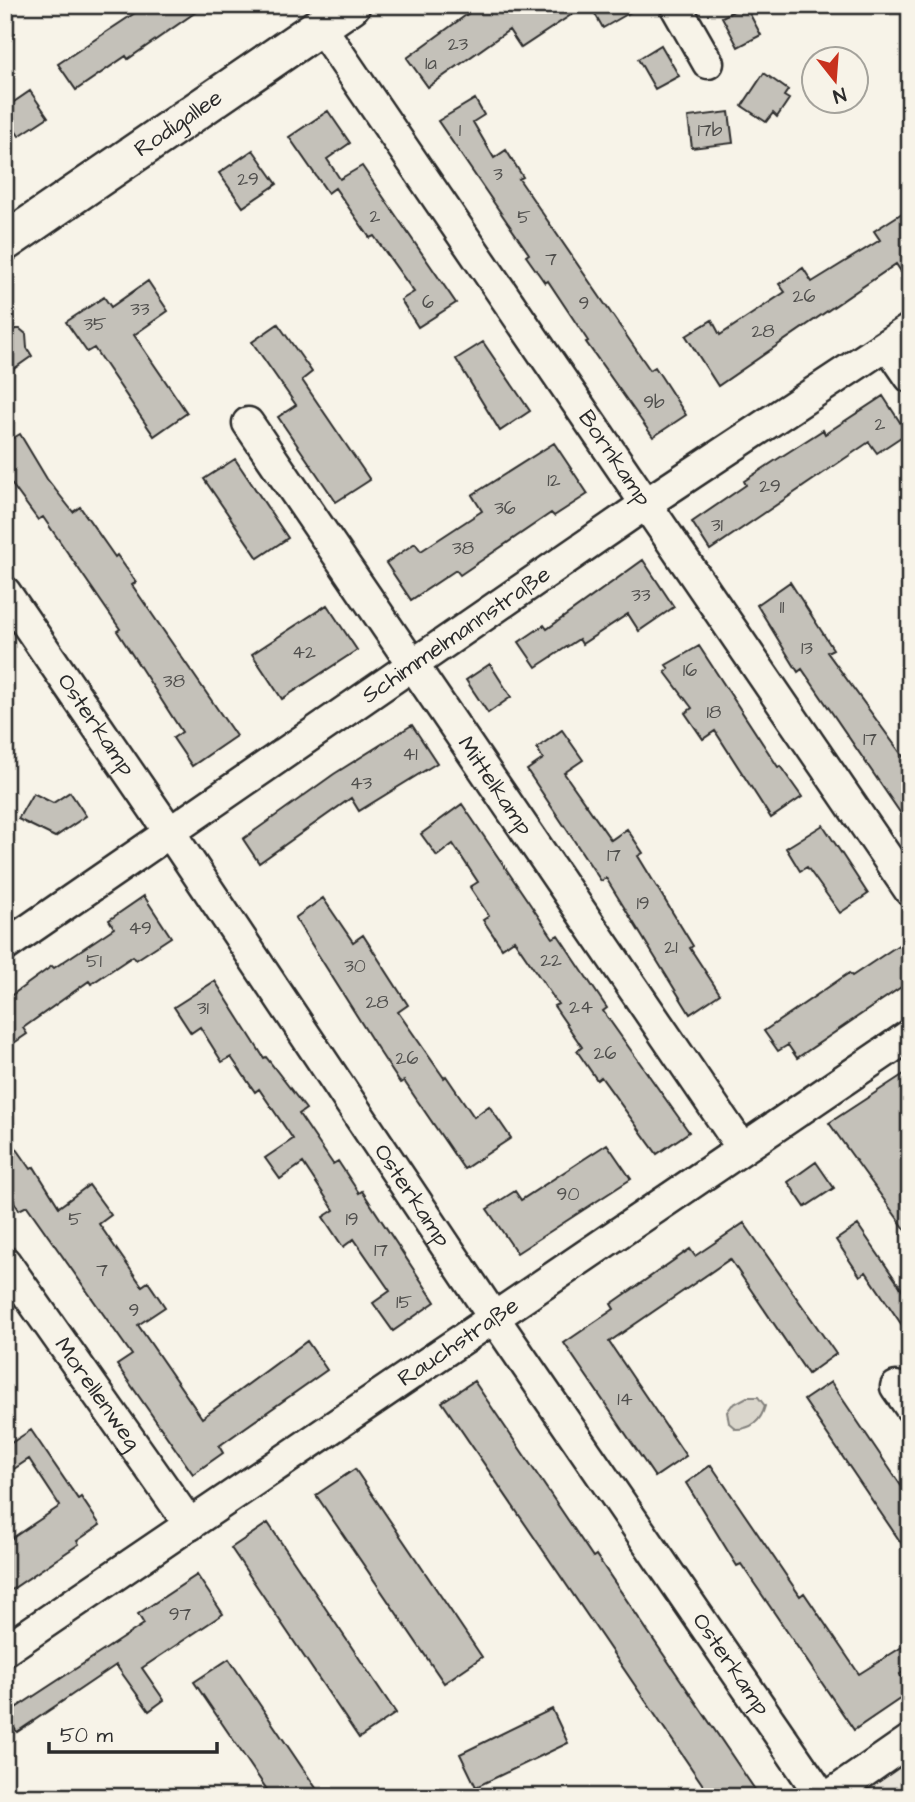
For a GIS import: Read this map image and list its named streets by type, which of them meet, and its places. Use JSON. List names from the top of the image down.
{
  "streets": {
    "main road": ["Rodigallee"],
    "street": [
      "Bornkamp",
      "Schimmelmannstraße",
      "Osterkamp",
      "Mittelkamp",
      "Rauchstraße",
      "Morellenweg"
    ]
  },
  "crossings": [
    ["Rodigallee", "Bornkamp"],
    ["Bornkamp", "Schimmelmannstraße"],
    ["Schimmelmannstraße", "Osterkamp"],
    ["Schimmelmannstraße", "Mittelkamp"],
    ["Osterkamp", "Rauchstraße"],
    ["Mittelkamp", "Rauchstraße"],
    ["Rauchstraße", "Morellenweg"]
  ],
  "house_numbers": [
    "23",
    "1a",
    "1",
    "17b",
    "3",
    "29",
    "2",
    "5",
    "7",
    "26",
    "6",
    "9",
    "33",
    "35",
    "28",
    "9b",
    "2",
    "12",
    "29",
    "36",
    "31",
    "38",
    "33",
    "11",
    "13",
    "42",
    "16",
    "38",
    "18",
    "17",
    "41",
    "43",
    "17",
    "19",
    "49",
    "21",
    "22",
    "51",
    "30",
    "28",
    "24",
    "31",
    "26",
    "26",
    "90",
    "5",
    "19",
    "17",
    "7",
    "15",
    "9",
    "14",
    "97"
  ],
  "scale_bar": "50 m",
  "north": "bottom"
}
